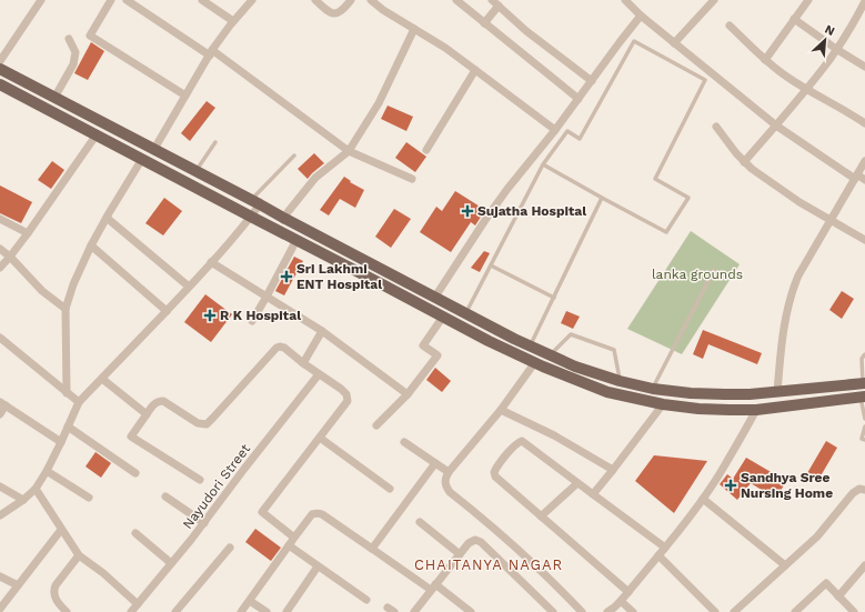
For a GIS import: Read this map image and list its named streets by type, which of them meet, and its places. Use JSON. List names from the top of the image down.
{
  "streets": {
    "street": ["Nayudori Street"]
  },
  "districts": ["CHAITANYA NAGAR"],
  "parks": ["lanka grounds"],
  "places": {
    "health": [
      "Sujatha Hospital",
      "Sri Lakhmi ENT Hospital",
      "R K Hospital",
      "Sandhya Sree Nursing Home"
    ]
  },
  "north": "top right"
}
